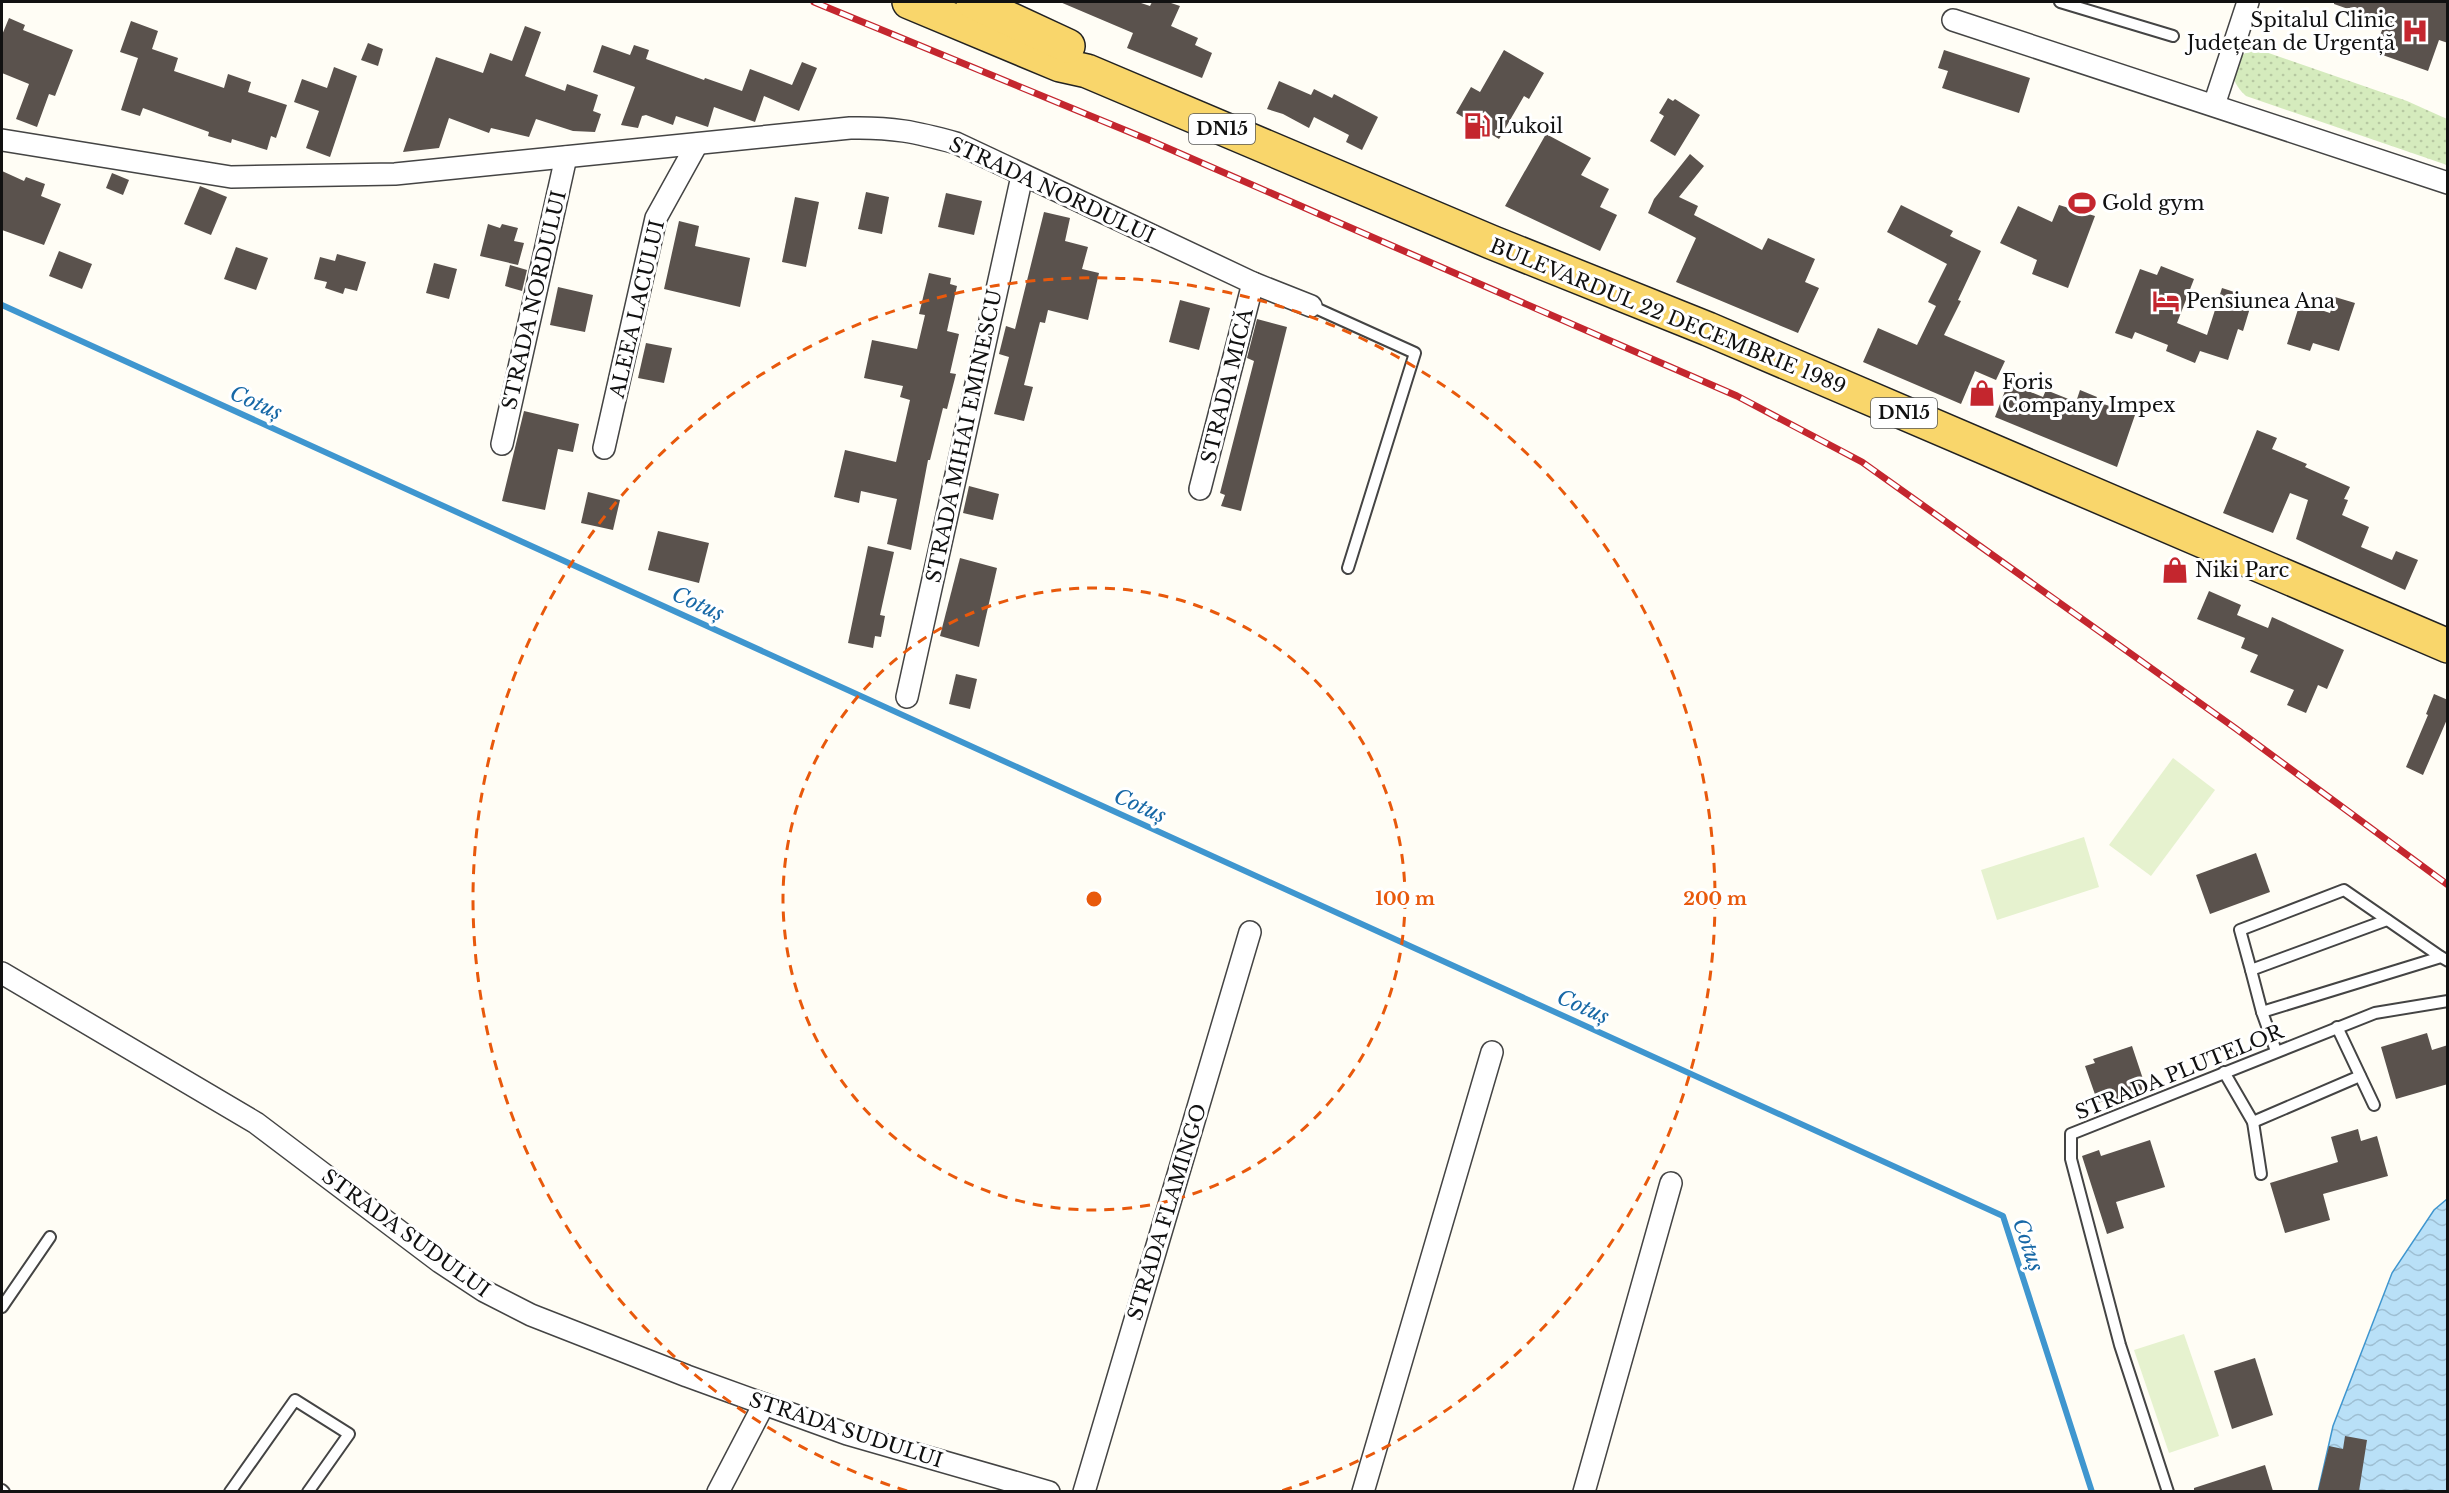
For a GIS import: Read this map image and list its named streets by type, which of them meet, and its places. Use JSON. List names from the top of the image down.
{
  "streets": {
    "main road": ["DN15", "BULEVARDUL 22 DECEMBRIE 1989"],
    "street": [
      "STRADA NORDULUI",
      "ALEEA LACULUI",
      "STRADA MICĂ",
      "STRADA MIHAI EMINESCU",
      "STRADA FLAMINGO",
      "STRADA SUDULUI"
    ],
    "lane": ["STRADA PLUTELOR"]
  },
  "crossings": [
    ["STRADA NORDULUI", "ALEEA LACULUI"],
    ["STRADA NORDULUI", "STRADA MICĂ"],
    ["STRADA NORDULUI", "STRADA MIHAI EMINESCU"]
  ],
  "water": ["Cotuș"],
  "places": {
    "hospital": ["Spitalul Clinic Județean de Urgență"],
    "fuel station": ["Lukoil"],
    "sports": ["Gold gym"],
    "hotel": ["Pensiunea Ana"],
    "shop": ["Foris Company Impex", "Niki Parc"]
  },
  "rings": ["100 m", "200 m"]
}
